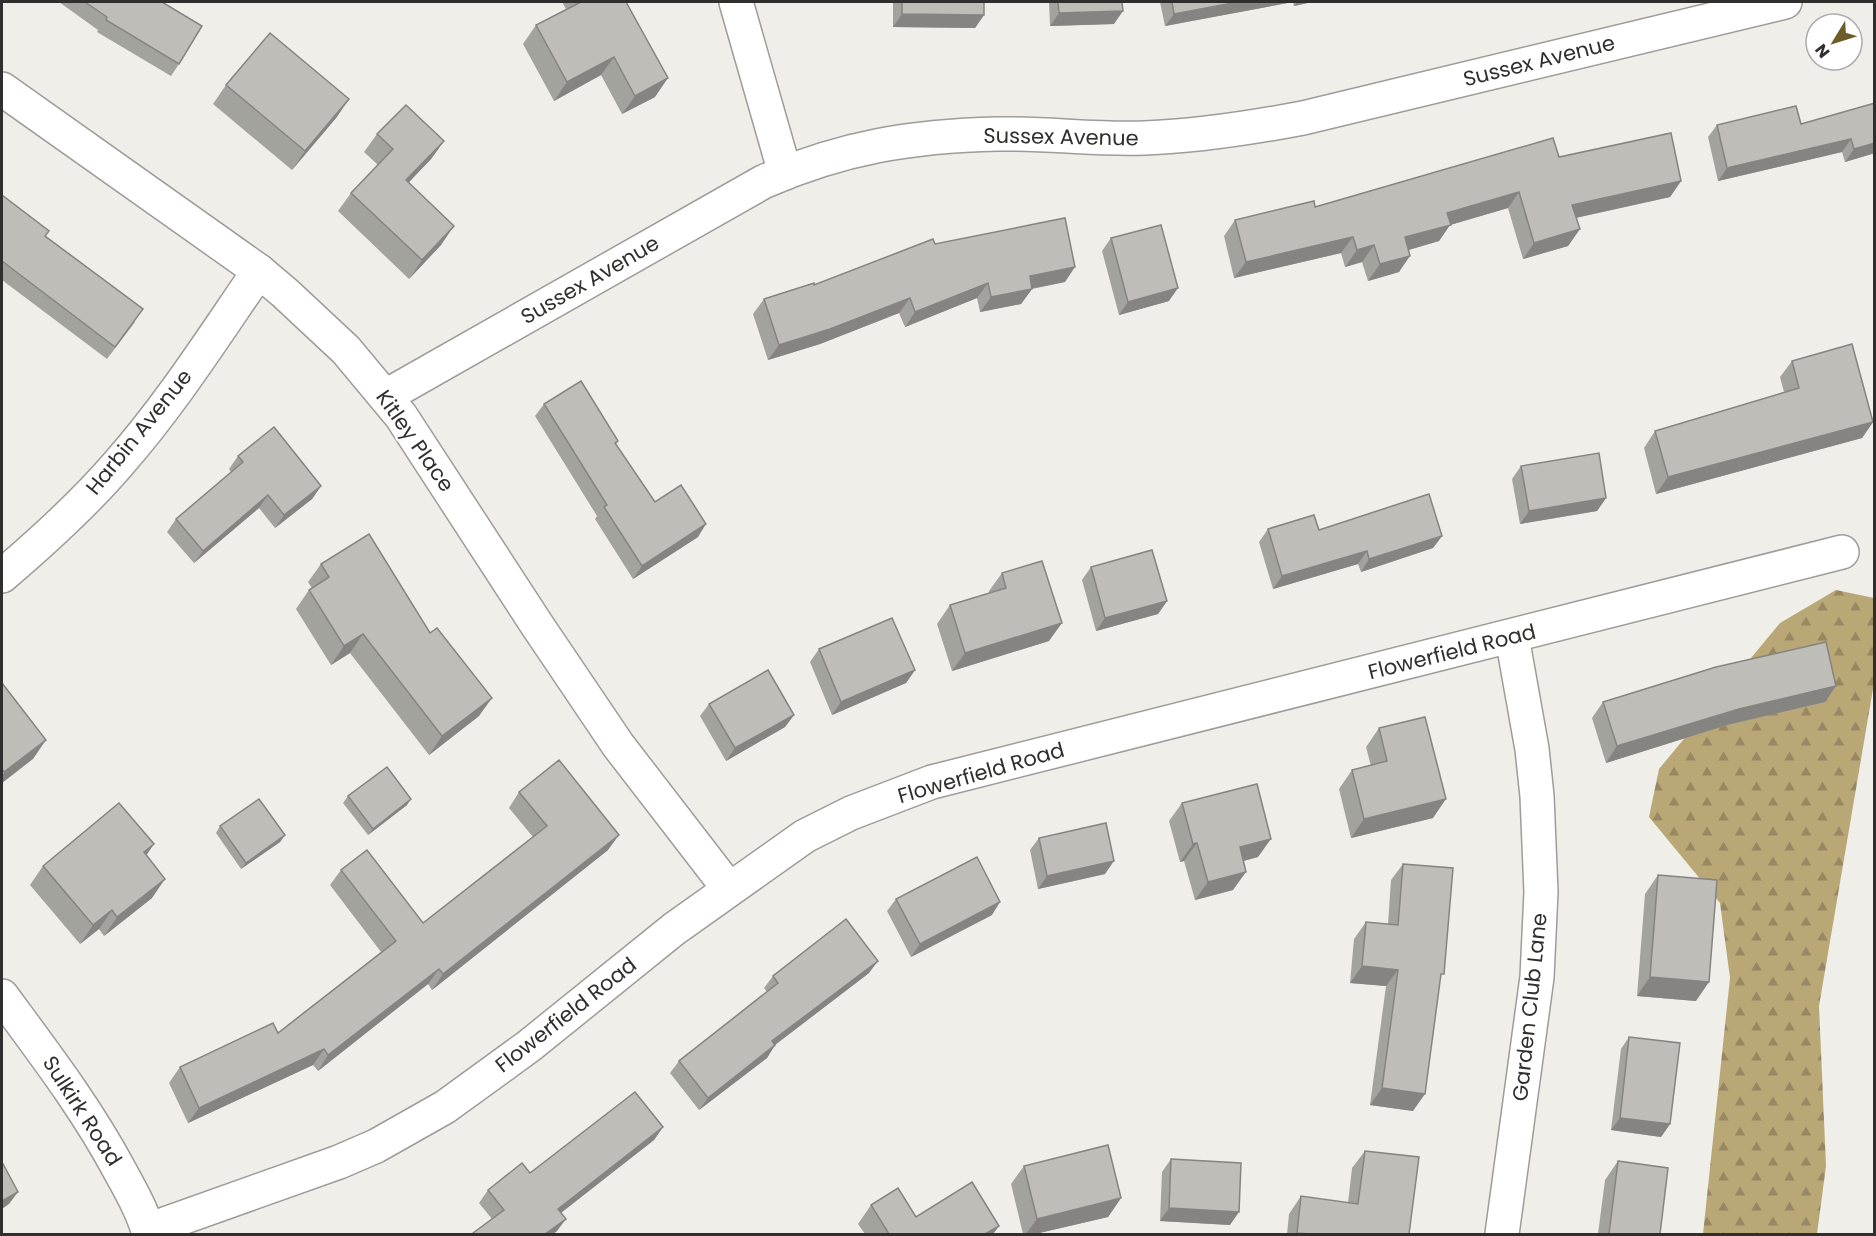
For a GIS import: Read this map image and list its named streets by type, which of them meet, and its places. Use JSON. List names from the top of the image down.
{
  "streets": {
    "street": [
      "Sussex Avenue",
      "Harbin Avenue",
      "Kitley Place",
      "Flowerfield Road",
      "Garden Club Lane",
      "Sulkirk Road"
    ]
  },
  "crossings": [
    ["Sussex Avenue", "Kitley Place"],
    ["Harbin Avenue", "Kitley Place"],
    ["Kitley Place", "Flowerfield Road"],
    ["Flowerfield Road", "Garden Club Lane"],
    ["Flowerfield Road", "Sulkirk Road"]
  ],
  "north": "bottom left"
}
